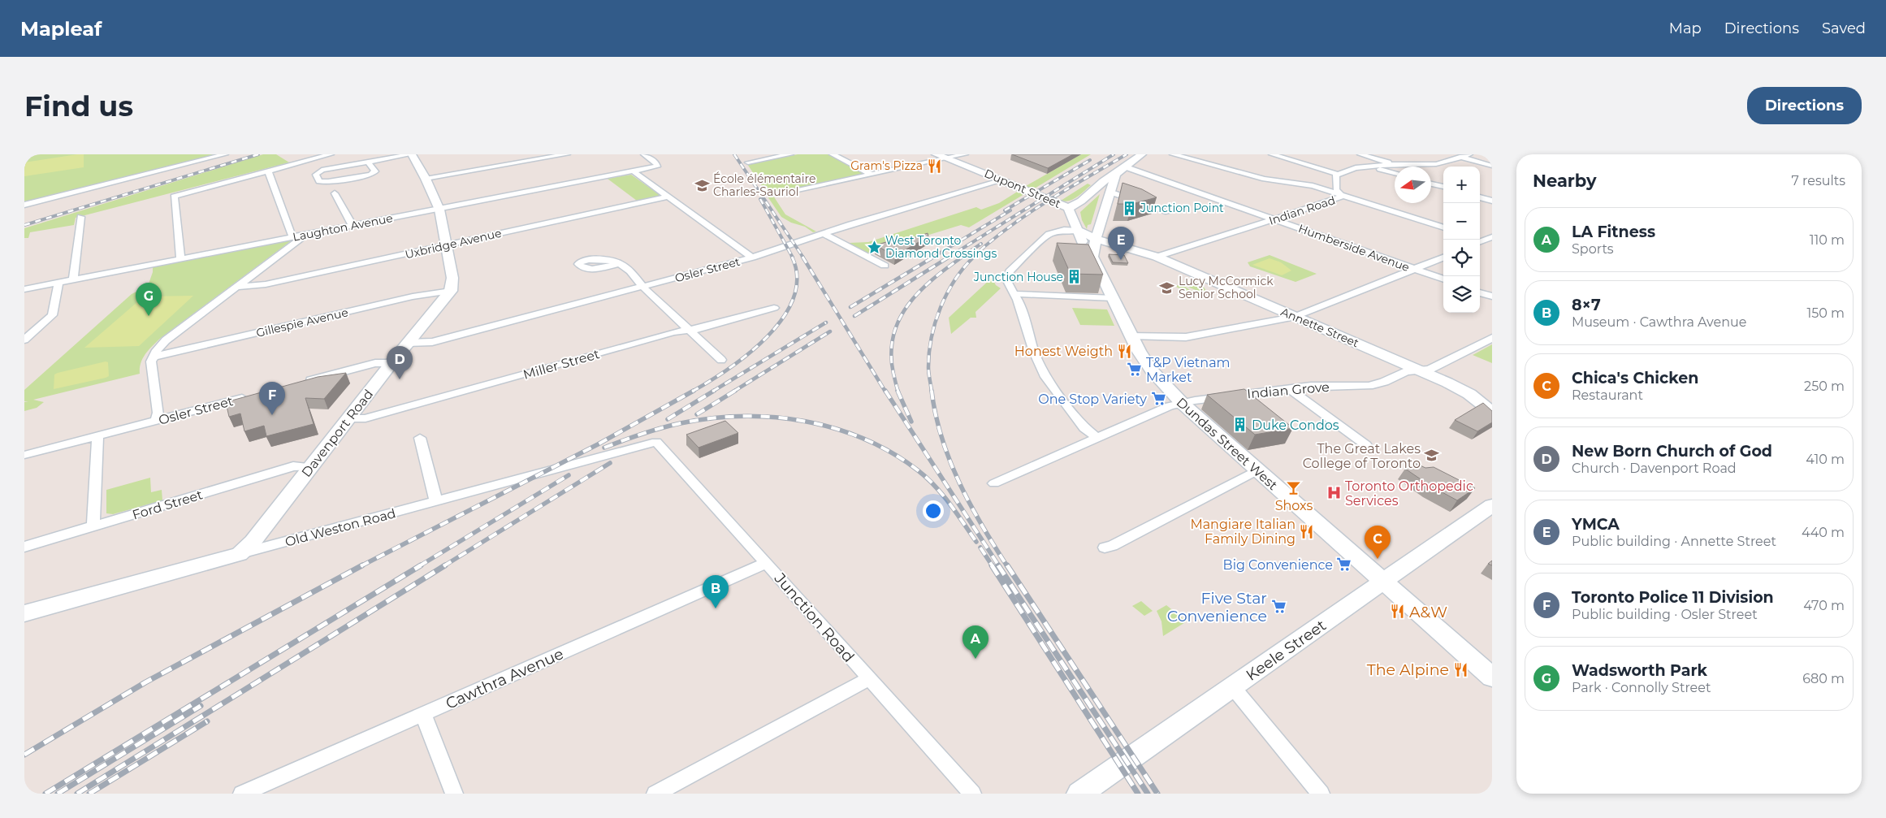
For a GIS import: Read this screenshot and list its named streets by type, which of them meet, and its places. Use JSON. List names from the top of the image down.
{
  "streets": {
    "main road": [
      "Dupont Street",
      "Annette Street",
      "Davenport Road",
      "Dundas Street West",
      "Old Weston Road",
      "Keele Street"
    ],
    "street": [
      "Indian Road",
      "Laughton Avenue",
      "Uxbridge Avenue",
      "Humberside Avenue",
      "Osler Street",
      "Gillespie Avenue",
      "Miller Street",
      "Indian Grove",
      "Ford Street",
      "Junction Road",
      "Cawthra Avenue"
    ]
  },
  "crossings": [
    ["Dupont Street", "Osler Street"],
    ["Dupont Street", "Dundas Street West"],
    ["Indian Road", "Humberside Avenue"],
    ["Indian Road", "Annette Street"],
    ["Osler Street", "Davenport Road"],
    ["Gillespie Avenue", "Davenport Road"],
    ["Annette Street", "Indian Grove"],
    ["Miller Street", "Davenport Road"],
    ["Indian Grove", "Dundas Street West"],
    ["Davenport Road", "Ford Street"],
    ["Davenport Road", "Old Weston Road"],
    ["Dundas Street West", "Keele Street"],
    ["Old Weston Road", "Junction Road"],
    ["Junction Road", "Cawthra Avenue"]
  ],
  "places": {
    "restaurant": [
      "Gram's Pizza",
      "Honest Weigth",
      "Mangiare Italian Family Dining",
      "A&W",
      "The Alpine"
    ],
    "school or university": ["École élémentaire Charles-Sauriol", "Lucy McCormick Senior School", "The Great Lakes College of Toronto"],
    "building": ["Junction Point", "Junction House", "Duke Condos"],
    "place": ["West Toronto Diamond Crossings"],
    "supermarket": [
      "T&P Vietnam Market",
      "One Stop Variety",
      "Big Convenience",
      "Five Star Convenience"
    ],
    "bar": ["Shoxs"],
    "hospital": ["Toronto Orthopedic Services"]
  },
  "north": "left",
  "page": {
    "header": "Mapleaf",
    "nav": ["Map", "Directions", "Saved"],
    "buttons": "Directions",
    "title": "Find us",
    "heading": ["Nearby", "7 results"],
    "map_buttons": ["+", "−"],
    "list": [
      {
        "mark": "A",
        "name": "LA Fitness",
        "note": "Sports",
        "value": "110 m"
      },
      {
        "mark": "B",
        "name": "8×7",
        "note": "Museum · Cawthra Avenue",
        "value": "150 m"
      },
      {
        "mark": "C",
        "name": "Chica's Chicken",
        "note": "Restaurant",
        "value": "250 m"
      },
      {
        "mark": "D",
        "name": "New Born Church of God",
        "note": "Church · Davenport Road",
        "value": "410 m"
      },
      {
        "mark": "E",
        "name": "YMCA",
        "note": "Public building · Annette Street",
        "value": "440 m"
      },
      {
        "mark": "F",
        "name": "Toronto Police 11 Division",
        "note": "Public building · Osler Street",
        "value": "470 m"
      },
      {
        "mark": "G",
        "name": "Wadsworth Park",
        "note": "Park · Connolly Street",
        "value": "680 m"
      }
    ],
    "pins": [
      "E",
      "G",
      "D",
      "F",
      "C",
      "B",
      "A"
    ]
  }
}
